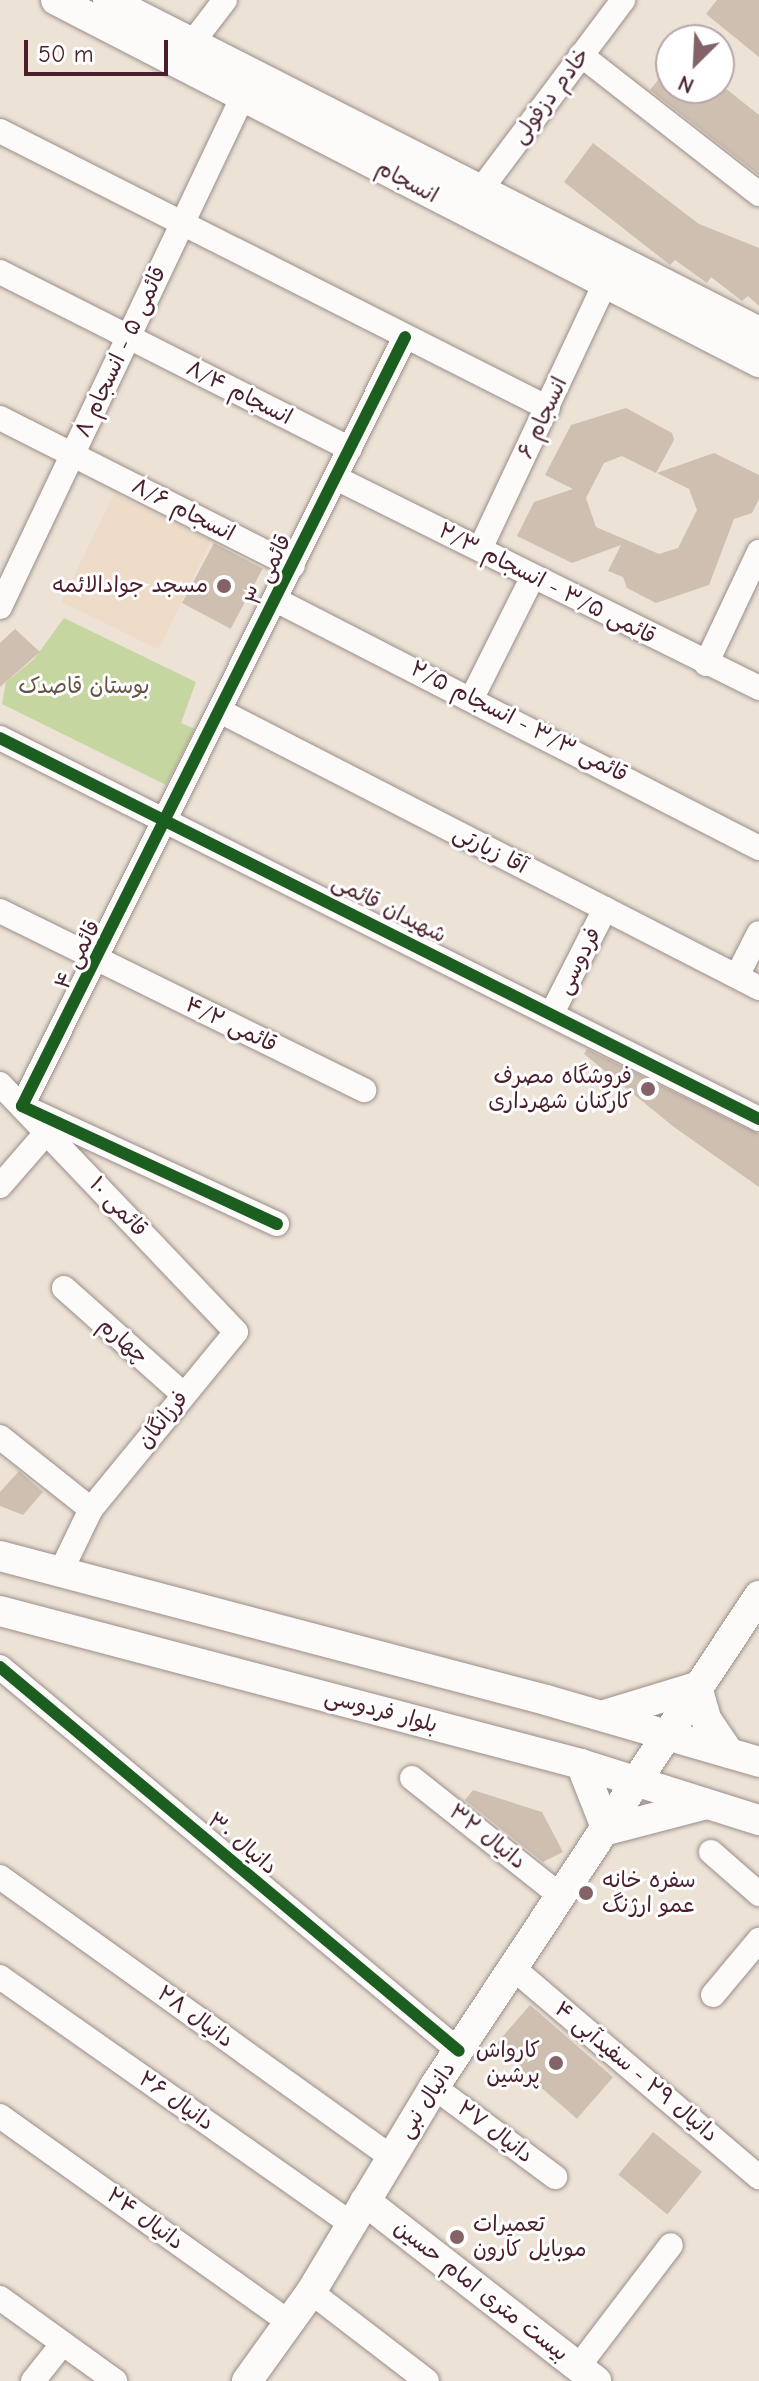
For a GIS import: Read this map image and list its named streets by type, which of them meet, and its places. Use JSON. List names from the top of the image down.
{
  "streets": {
    "main road": [
      "انسجام",
      "بلوار فردوسی",
      "دانیال نبی",
      "بیست متری امام حسین"
    ],
    "street": [
      "خادم دزفولی",
      "قائمی ۵ - انسجام ۸",
      "انسجام ۸/۴",
      "انسجام ۶",
      "انسجام ۸/۶",
      "قائمی ۳",
      "قائمی ۳/۵ - انسجام ۲/۳",
      "قائمی ۳/۳ - انسجام ۲/۵",
      "آقا زیارتی",
      "شهیدان قائمی",
      "قائمی ۴",
      "فردوسی",
      "قائمی ۴/۲",
      "قائمی ۱۰",
      "چهارم",
      "فرزانگان",
      "دانیال ۳۲",
      "دانیال ۳۰",
      "دانیال ۲۸",
      "دانیال ۲۹ - سفیدآبی ۴",
      "دانیال ۲۶",
      "دانیال ۲۷",
      "دانیال ۲۴"
    ]
  },
  "crossings": [
    ["خادم دزفولی", "انسجام"],
    ["انسجام", "قائمی ۵ - انسجام ۸"],
    ["انسجام", "انسجام ۶"],
    ["قائمی ۵ - انسجام ۸", "انسجام ۸/۴"],
    ["قائمی ۵ - انسجام ۸", "انسجام ۸/۶"],
    ["انسجام ۸/۴", "قائمی ۳"],
    ["انسجام ۶", "قائمی ۳/۵ - انسجام ۲/۳"],
    ["انسجام ۸/۶", "قائمی ۳"],
    ["قائمی ۳", "قائمی ۳/۵ - انسجام ۲/۳"],
    ["قائمی ۳", "قائمی ۳/۳ - انسجام ۲/۵"],
    ["قائمی ۳", "آقا زیارتی"],
    ["قائمی ۳", "شهیدان قائمی"],
    ["قائمی ۳", "قائمی ۴"],
    ["آقا زیارتی", "فردوسی"],
    ["شهیدان قائمی", "قائمی ۴"],
    ["شهیدان قائمی", "فردوسی"],
    ["قائمی ۴", "قائمی ۴/۲"],
    ["قائمی ۴", "قائمی ۱۰"],
    ["قائمی ۱۰", "فرزانگان"],
    ["چهارم", "فرزانگان"],
    ["بلوار فردوسی", "دانیال نبی"],
    ["دانیال ۳۲", "دانیال نبی"],
    ["دانیال ۳۰", "دانیال نبی"],
    ["دانیال ۲۸", "دانیال نبی"],
    ["دانیال ۲۹ - سفیدآبی ۴", "دانیال نبی"],
    ["دانیال نبی", "دانیال ۲۶"],
    ["دانیال نبی", "دانیال ۲۷"],
    ["دانیال نبی", "دانیال ۲۴"],
    ["دانیال نبی", "بیست متری امام حسین"],
    ["دانیال ۲۶", "بیست متری امام حسین"]
  ],
  "parks": ["بوستان قاصدک"],
  "places": [
    "مسجد جوادالائمه",
    "فروشگاه مصرف کارکنان شهرداری",
    "سفره خانه عمو ارژنگ",
    "کارواش پرشین",
    "تعمیرات موبایل کارون"
  ],
  "scale_bar": "50 m",
  "north": "bottom left"
}
